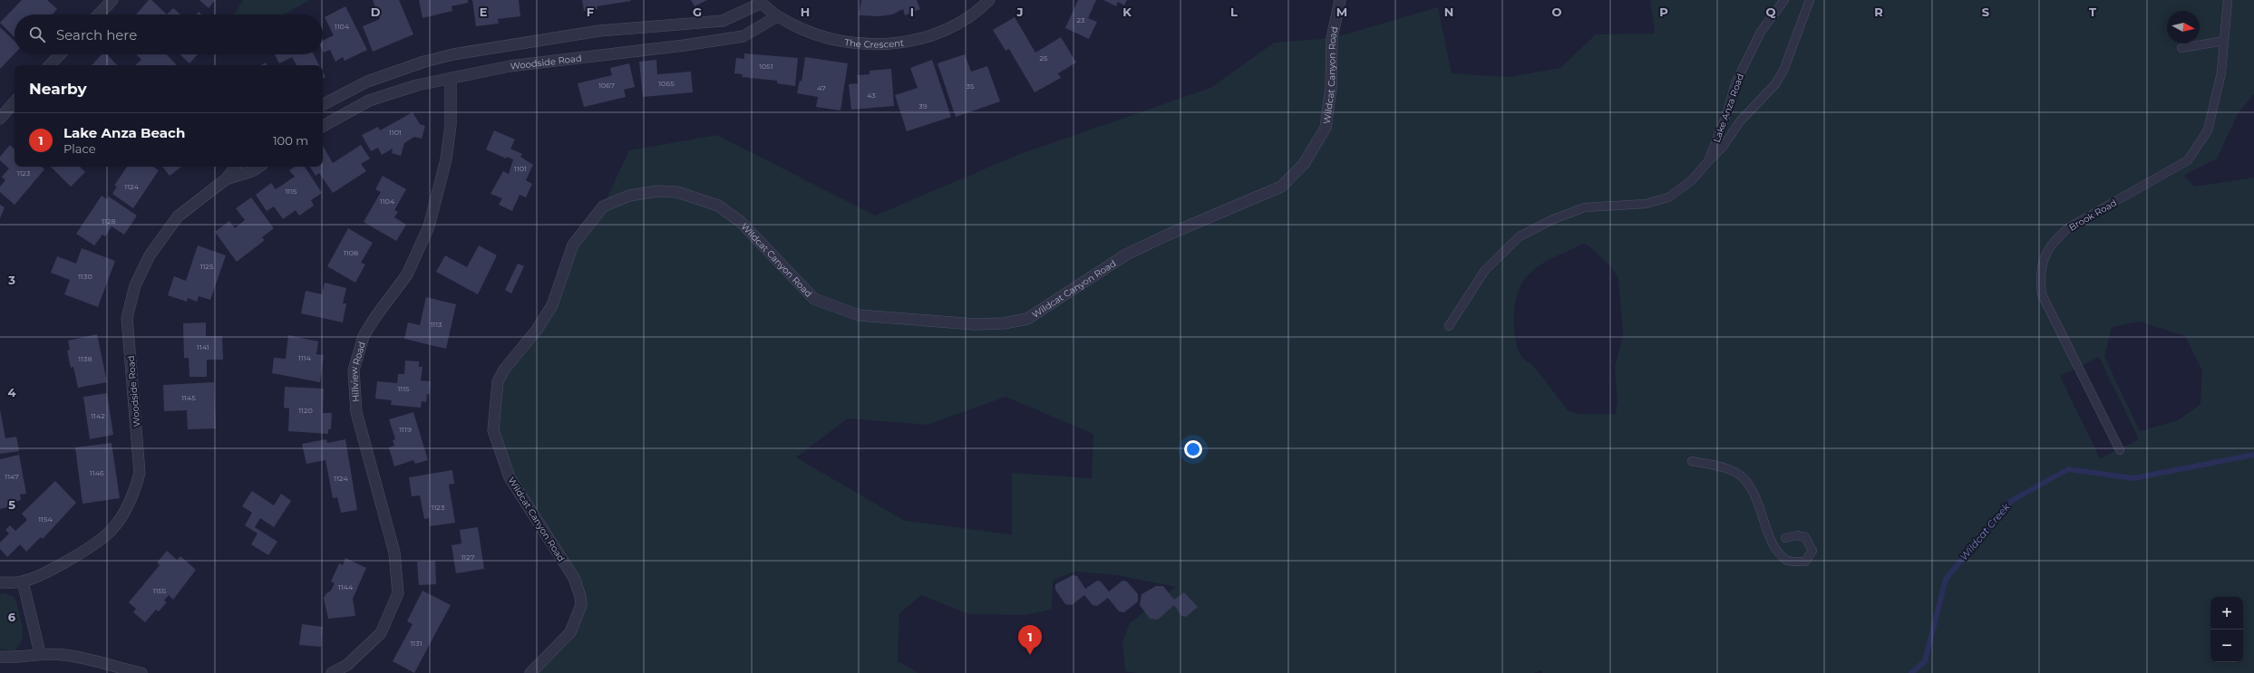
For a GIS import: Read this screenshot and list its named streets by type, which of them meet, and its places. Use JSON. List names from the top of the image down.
{
  "streets": {
    "street": [
      "The Crescent",
      "Woodside Road",
      "Wildcat Canyon Road",
      "Hillview Road"
    ],
    "lane": ["Lake Anza Road", "Brook Road"]
  },
  "crossings": [
    ["The Crescent", "Woodside Road"],
    ["Woodside Road", "Hillview Road"]
  ],
  "water": ["Wildcat Creek"],
  "house_numbers": [
    "23",
    "1104",
    "25",
    "1051",
    "1065",
    "1067",
    "35",
    "47",
    "43",
    "39",
    "1101",
    "1101",
    "1123",
    "1124",
    "1115",
    "1104",
    "1128",
    "1108",
    "1125",
    "1130",
    "1113",
    "1141",
    "1114",
    "1138",
    "1115",
    "1145",
    "1120",
    "1142",
    "1119",
    "1146",
    "1147",
    "1124",
    "1123",
    "1154",
    "1127",
    "1144",
    "1155",
    "1131"
  ],
  "north": "right",
  "page": {
    "search": "Search here",
    "heading": "Nearby",
    "list": [
      {
        "mark": "1",
        "name": "Lake Anza Beach",
        "note": "Place",
        "value": "100 m"
      }
    ],
    "map_buttons": ["+", "−"],
    "pins": "1"
  },
  "grid": {
    "columns": [
      "D",
      "E",
      "F",
      "G",
      "H",
      "I",
      "J",
      "K",
      "L",
      "M",
      "N",
      "O",
      "P",
      "Q",
      "R",
      "S",
      "T"
    ],
    "rows": [
      "3",
      "4",
      "5",
      "6"
    ]
  }
}
